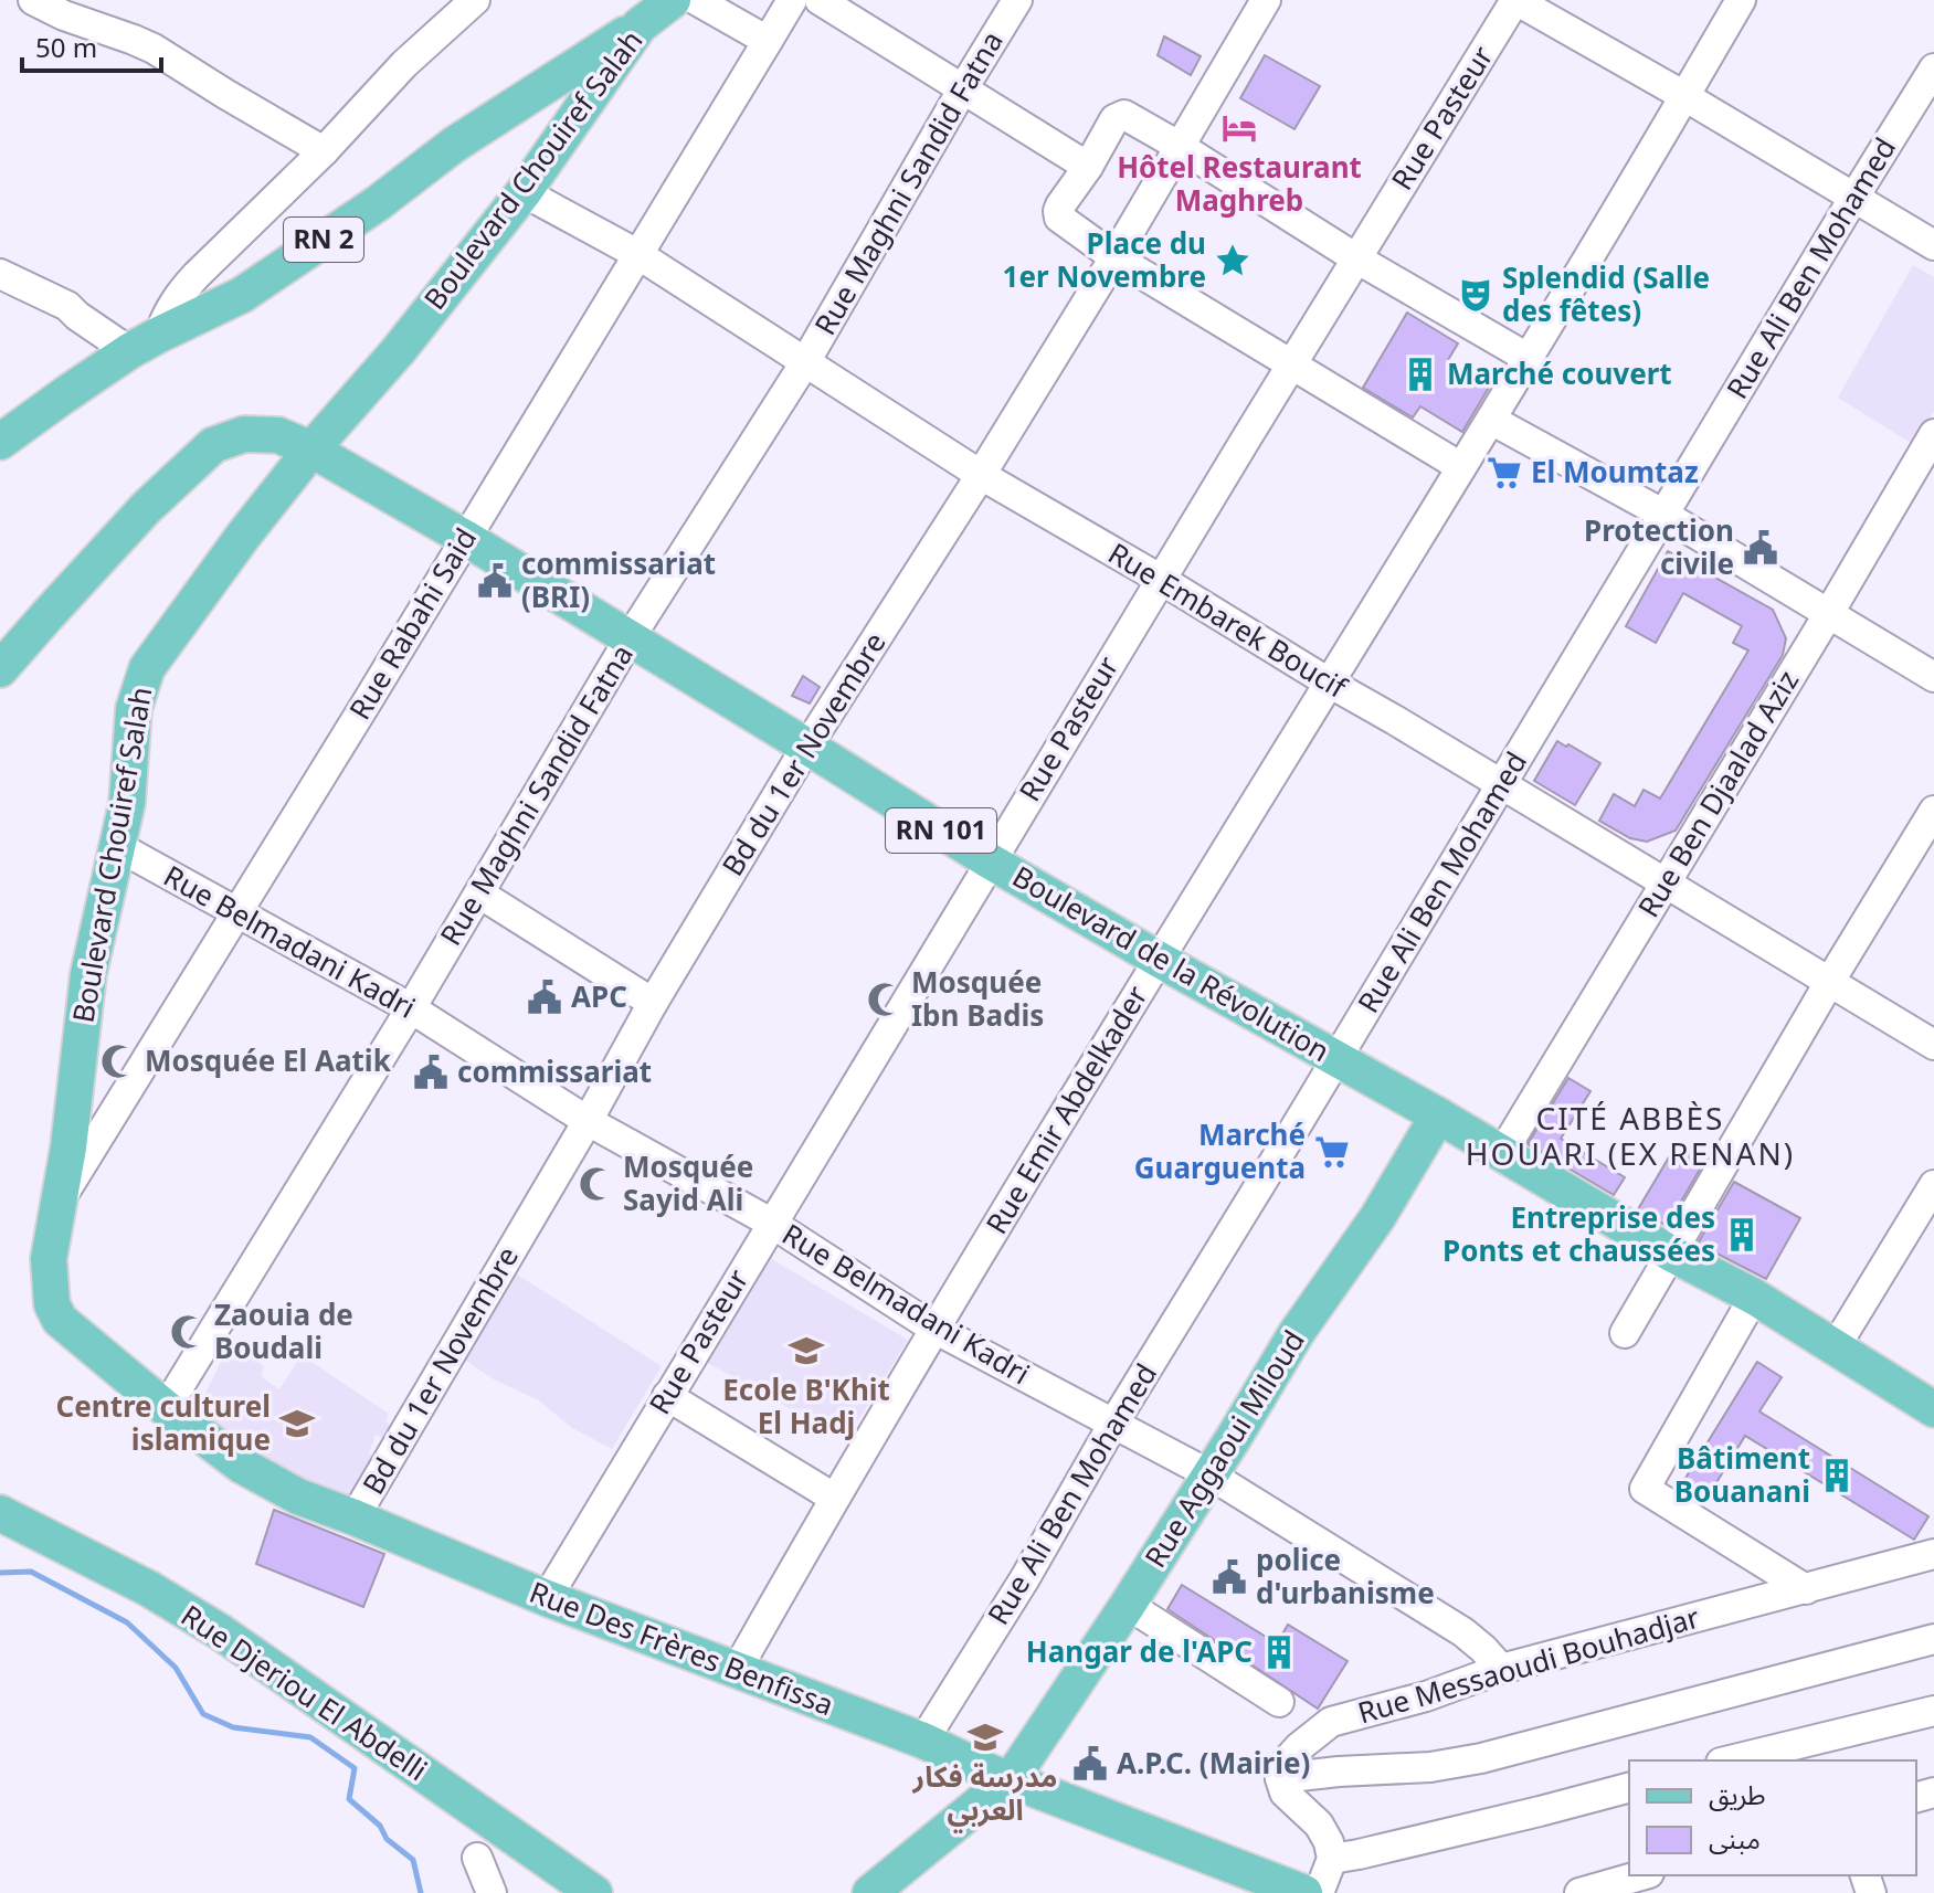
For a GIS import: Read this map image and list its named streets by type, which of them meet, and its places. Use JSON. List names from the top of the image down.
{
  "streets": {
    "main road": [
      "Boulevard Chouiref Salah",
      "RN 2",
      "RN 101",
      "Boulevard de la Révolution",
      "Rue Aggaoui Miloud",
      "Rue Des Frères Benfissa",
      "Rue Djeriou El Abdelli"
    ],
    "street": [
      "Rue Pasteur",
      "Rue Maghni Sandid Fatna",
      "Rue Ali Ben Mohamed",
      "Rue Embarek Boucif",
      "Rue Rabahi Said",
      "Bd du 1er Novembre",
      "Rue Ben Djaalad Aziz",
      "Rue Belmadani Kadri",
      "Rue Emir Abdelkader",
      "Rue Messaoudi Bouhadjar"
    ]
  },
  "crossings": [
    ["Rue Pasteur", "Rue Embarek Boucif"],
    ["Rue Pasteur", "Rue Belmadani Kadri"],
    ["Rue Pasteur", "Boulevard de la Révolution"],
    ["Rue Pasteur", "Rue Des Frères Benfissa"],
    ["Boulevard Chouiref Salah", "Rue Maghni Sandid Fatna"],
    ["Boulevard Chouiref Salah", "RN 2"],
    ["Boulevard Chouiref Salah", "Rue Embarek Boucif"],
    ["Boulevard Chouiref Salah", "Rue Rabahi Said"],
    ["Boulevard Chouiref Salah", "Bd du 1er Novembre"],
    ["Boulevard Chouiref Salah", "Rue Belmadani Kadri"],
    ["Boulevard Chouiref Salah", "Boulevard de la Révolution"],
    ["Boulevard Chouiref Salah", "Rue Des Frères Benfissa"],
    ["Rue Maghni Sandid Fatna", "Rue Embarek Boucif"],
    ["Rue Maghni Sandid Fatna", "Rue Belmadani Kadri"],
    ["Rue Maghni Sandid Fatna", "Boulevard de la Révolution"],
    ["Rue Ali Ben Mohamed", "Rue Embarek Boucif"],
    ["Rue Ali Ben Mohamed", "Rue Belmadani Kadri"],
    ["Rue Ali Ben Mohamed", "Boulevard de la Révolution"],
    ["Rue Ali Ben Mohamed", "Rue Des Frères Benfissa"],
    ["Rue Embarek Boucif", "Rue Rabahi Said"],
    ["Rue Embarek Boucif", "Bd du 1er Novembre"],
    ["Rue Embarek Boucif", "Rue Ben Djaalad Aziz"],
    ["Rue Embarek Boucif", "Rue Emir Abdelkader"],
    ["Rue Rabahi Said", "Rue Belmadani Kadri"],
    ["Rue Rabahi Said", "Boulevard de la Révolution"],
    ["Bd du 1er Novembre", "Rue Belmadani Kadri"],
    ["Bd du 1er Novembre", "Boulevard de la Révolution"],
    ["Bd du 1er Novembre", "Rue Des Frères Benfissa"],
    ["Rue Ben Djaalad Aziz", "Boulevard de la Révolution"],
    ["Rue Belmadani Kadri", "Rue Emir Abdelkader"],
    ["Rue Belmadani Kadri", "Rue Aggaoui Miloud"],
    ["Rue Belmadani Kadri", "Rue Messaoudi Bouhadjar"],
    ["Boulevard de la Révolution", "Rue Emir Abdelkader"],
    ["Boulevard de la Révolution", "Rue Aggaoui Miloud"],
    ["Rue Emir Abdelkader", "Rue Des Frères Benfissa"],
    ["Rue Aggaoui Miloud", "Rue Des Frères Benfissa"]
  ],
  "districts": ["CITÉ ABBÈS HOUARI (EX RENAN)"],
  "places": {
    "hotel": ["Hôtel Restaurant Maghreb"],
    "place": ["Place du 1er Novembre"],
    "theatre": ["Splendid (Salle des fêtes)"],
    "building": [
      "Marché couvert",
      "Entreprise des Ponts et chaussées",
      "Bâtiment Bouanani",
      "Hangar de l'APC"
    ],
    "supermarket": ["El Moumtaz", "Marché Guarguenta"],
    "public building": [
      "Protection civile",
      "commissariat (BRI)",
      "APC",
      "commissariat",
      "police d'urbanisme",
      "A.P.C. (Mairie)"
    ],
    "mosque": [
      "Mosquée Ibn Badis",
      "Mosquée El Aatik",
      "Mosquée Sayid Ali",
      "Zaouia de Boudali"
    ],
    "school or university": ["Ecole B'Khit El Hadj", "Centre culturel islamique", "مدرسة فكار العربي"]
  },
  "legend": ["طريق", "مبنى"],
  "scale_bar": "50 m"
}
